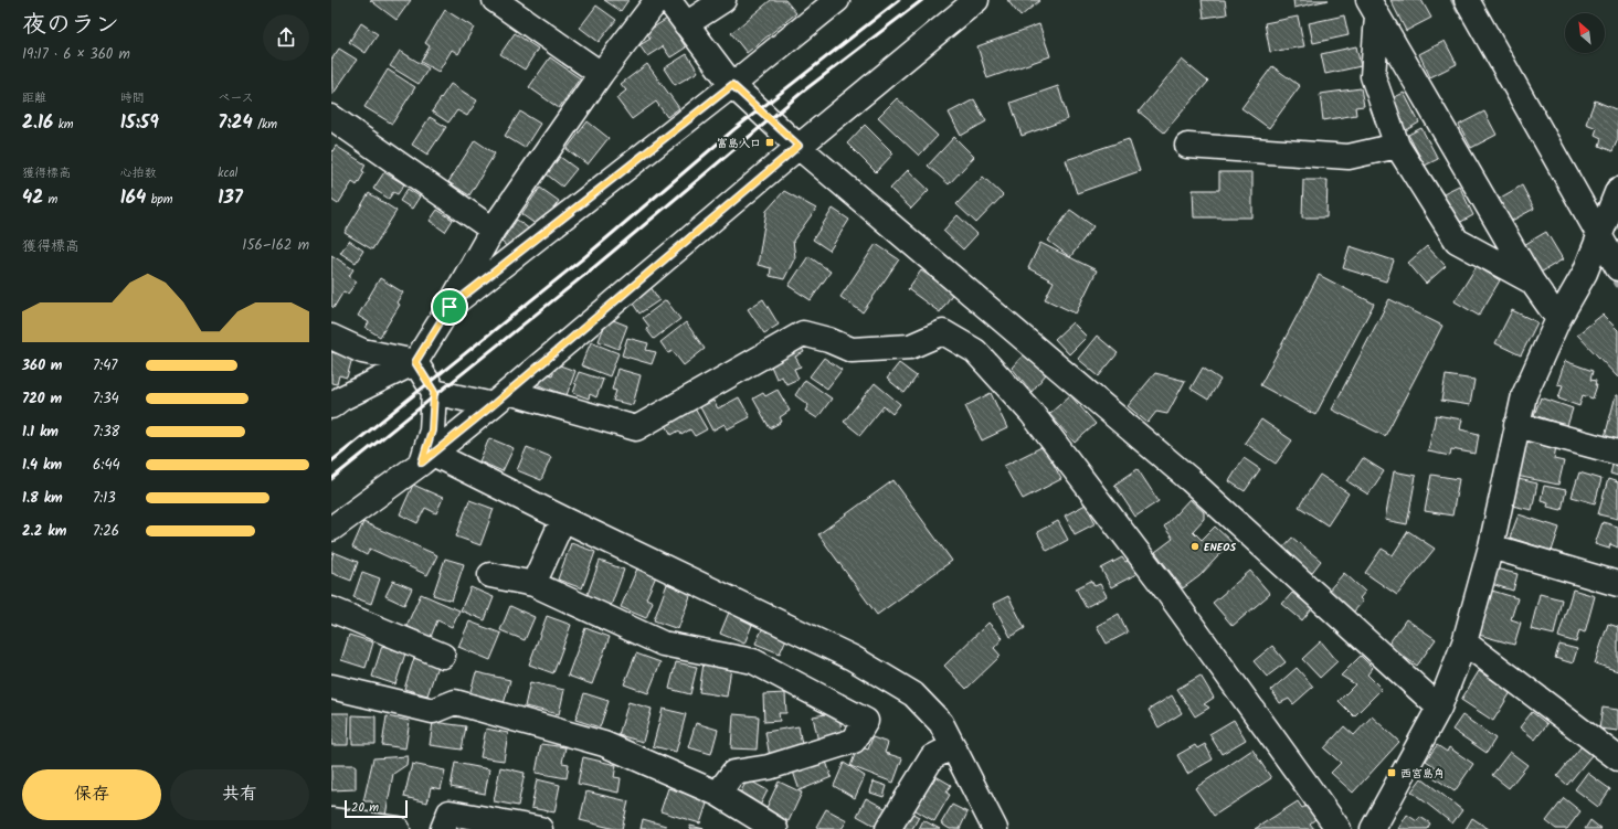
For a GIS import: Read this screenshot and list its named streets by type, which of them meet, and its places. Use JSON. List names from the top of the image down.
{
  "places": {
    "transit": ["富島入口", "西宮島角"],
    "other": ["ENEOS"]
  },
  "scale_bar": "20 m",
  "north": "top left",
  "page": {
    "heading": ["夜のラン", "19:17 · 6 × 360 m"],
    "stats": [
      ["距離", "2.16 km"],
      ["時間", "15:59"],
      ["ペース", "7:24 /km"],
      ["獲得標高", "42 m"],
      ["心拍数", "164 bpm"],
      ["kcal", "137"]
    ],
    "chart": ["獲得標高", "156–162 m"],
    "list": [
      {
        "name": "360 m",
        "note": "7:47"
      },
      {
        "name": "720 m",
        "note": "7:34"
      },
      {
        "name": "1.1 km",
        "note": "7:38"
      },
      {
        "name": "1.4 km",
        "note": "6:44"
      },
      {
        "name": "1.8 km",
        "note": "7:13"
      },
      {
        "name": "2.2 km",
        "note": "7:26"
      }
    ],
    "buttons": ["保存", "共有"],
    "scale": "20 m"
  }
}
